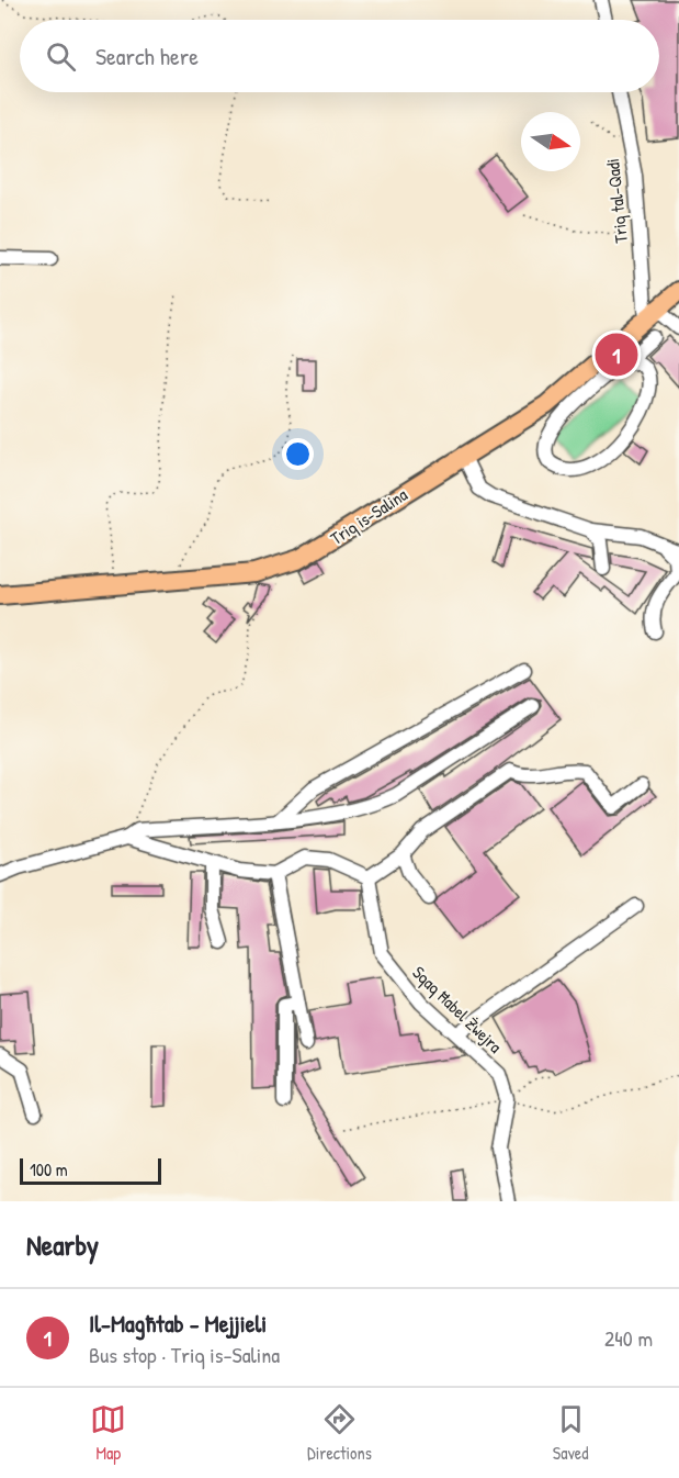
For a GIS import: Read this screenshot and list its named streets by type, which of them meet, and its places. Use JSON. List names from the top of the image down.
{
  "streets": {
    "main road": ["Triq is-Salina"],
    "street": ["Triq tal-Qadi", "Sqaq Ħabel Żwejra"]
  },
  "crossings": [
    ["Triq tal-Qadi", "Triq is-Salina"]
  ],
  "scale_bar": "100 m",
  "north": "right",
  "page": {
    "search": "Search here",
    "pins": "1",
    "scale": "100 m",
    "heading": "Nearby",
    "list": [
      {
        "mark": "1",
        "name": "Il-Magħtab - Mejjieli",
        "note": "Bus stop · Triq is-Salina",
        "value": "240 m"
      }
    ],
    "nav": ["Map", "Directions", "Saved"]
  }
}
